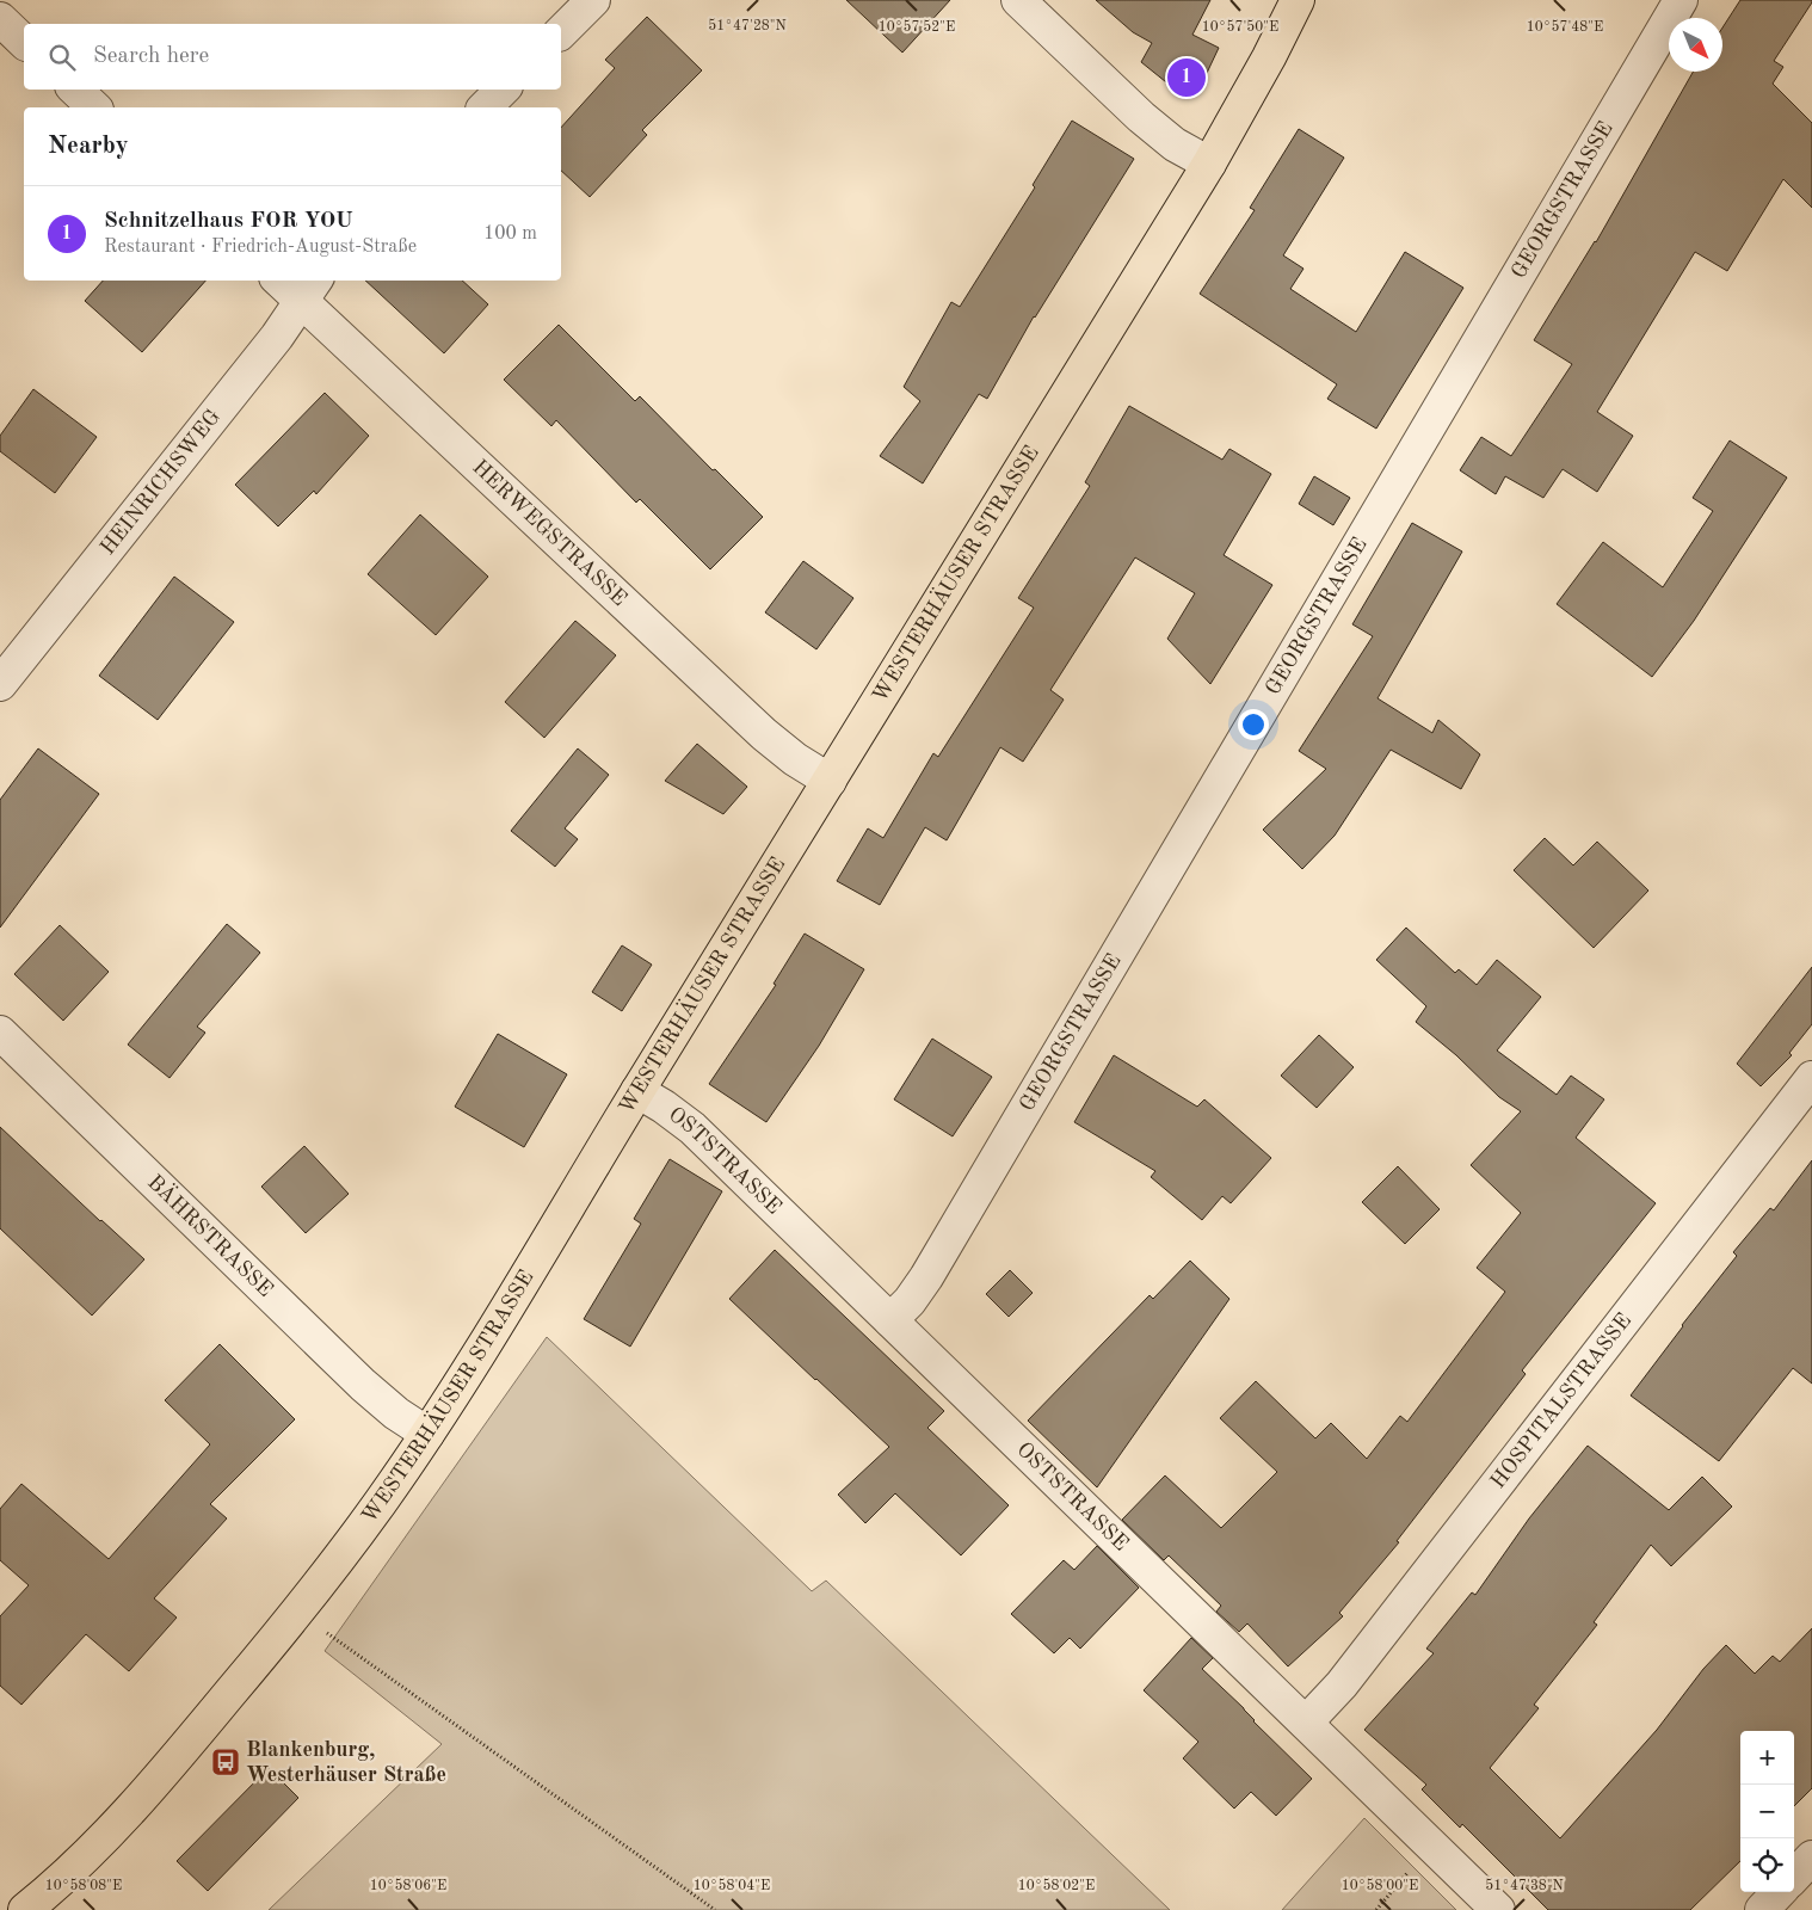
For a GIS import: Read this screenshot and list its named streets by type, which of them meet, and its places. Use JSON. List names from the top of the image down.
{
  "streets": {
    "main road": ["WESTERHÄUSER STRASSE"],
    "street": [
      "GEORGSTRASSE",
      "HEINRICHSWEG",
      "HERWEGSTRASSE",
      "OSTSTRASSE",
      "BÄHRSTRASSE",
      "HOSPITALSTRASSE"
    ]
  },
  "crossings": [
    ["GEORGSTRASSE", "OSTSTRASSE"],
    ["HEINRICHSWEG", "HERWEGSTRASSE"],
    ["HERWEGSTRASSE", "WESTERHÄUSER STRASSE"],
    ["WESTERHÄUSER STRASSE", "OSTSTRASSE"],
    ["WESTERHÄUSER STRASSE", "BÄHRSTRASSE"],
    ["OSTSTRASSE", "HOSPITALSTRASSE"]
  ],
  "places": {
    "bus stop": ["Blankenburg, Westerhäuser Straße"]
  },
  "north": "bottom right",
  "page": {
    "search": "Search here",
    "pins": "1",
    "heading": "Nearby",
    "list": [
      {
        "mark": "1",
        "name": "Schnitzelhaus FOR YOU",
        "note": "Restaurant · Friedrich-August-Straße",
        "value": "100 m"
      }
    ],
    "map_buttons": ["+", "−"]
  },
  "coordinates": [
    "51°47'28\"N",
    "10°57'52\"E",
    "10°57'50\"E",
    "10°57'48\"E",
    "10°58'08\"E",
    "10°58'06\"E",
    "10°58'04\"E",
    "10°58'02\"E",
    "10°58'00\"E",
    "51°47'38\"N"
  ]
}
